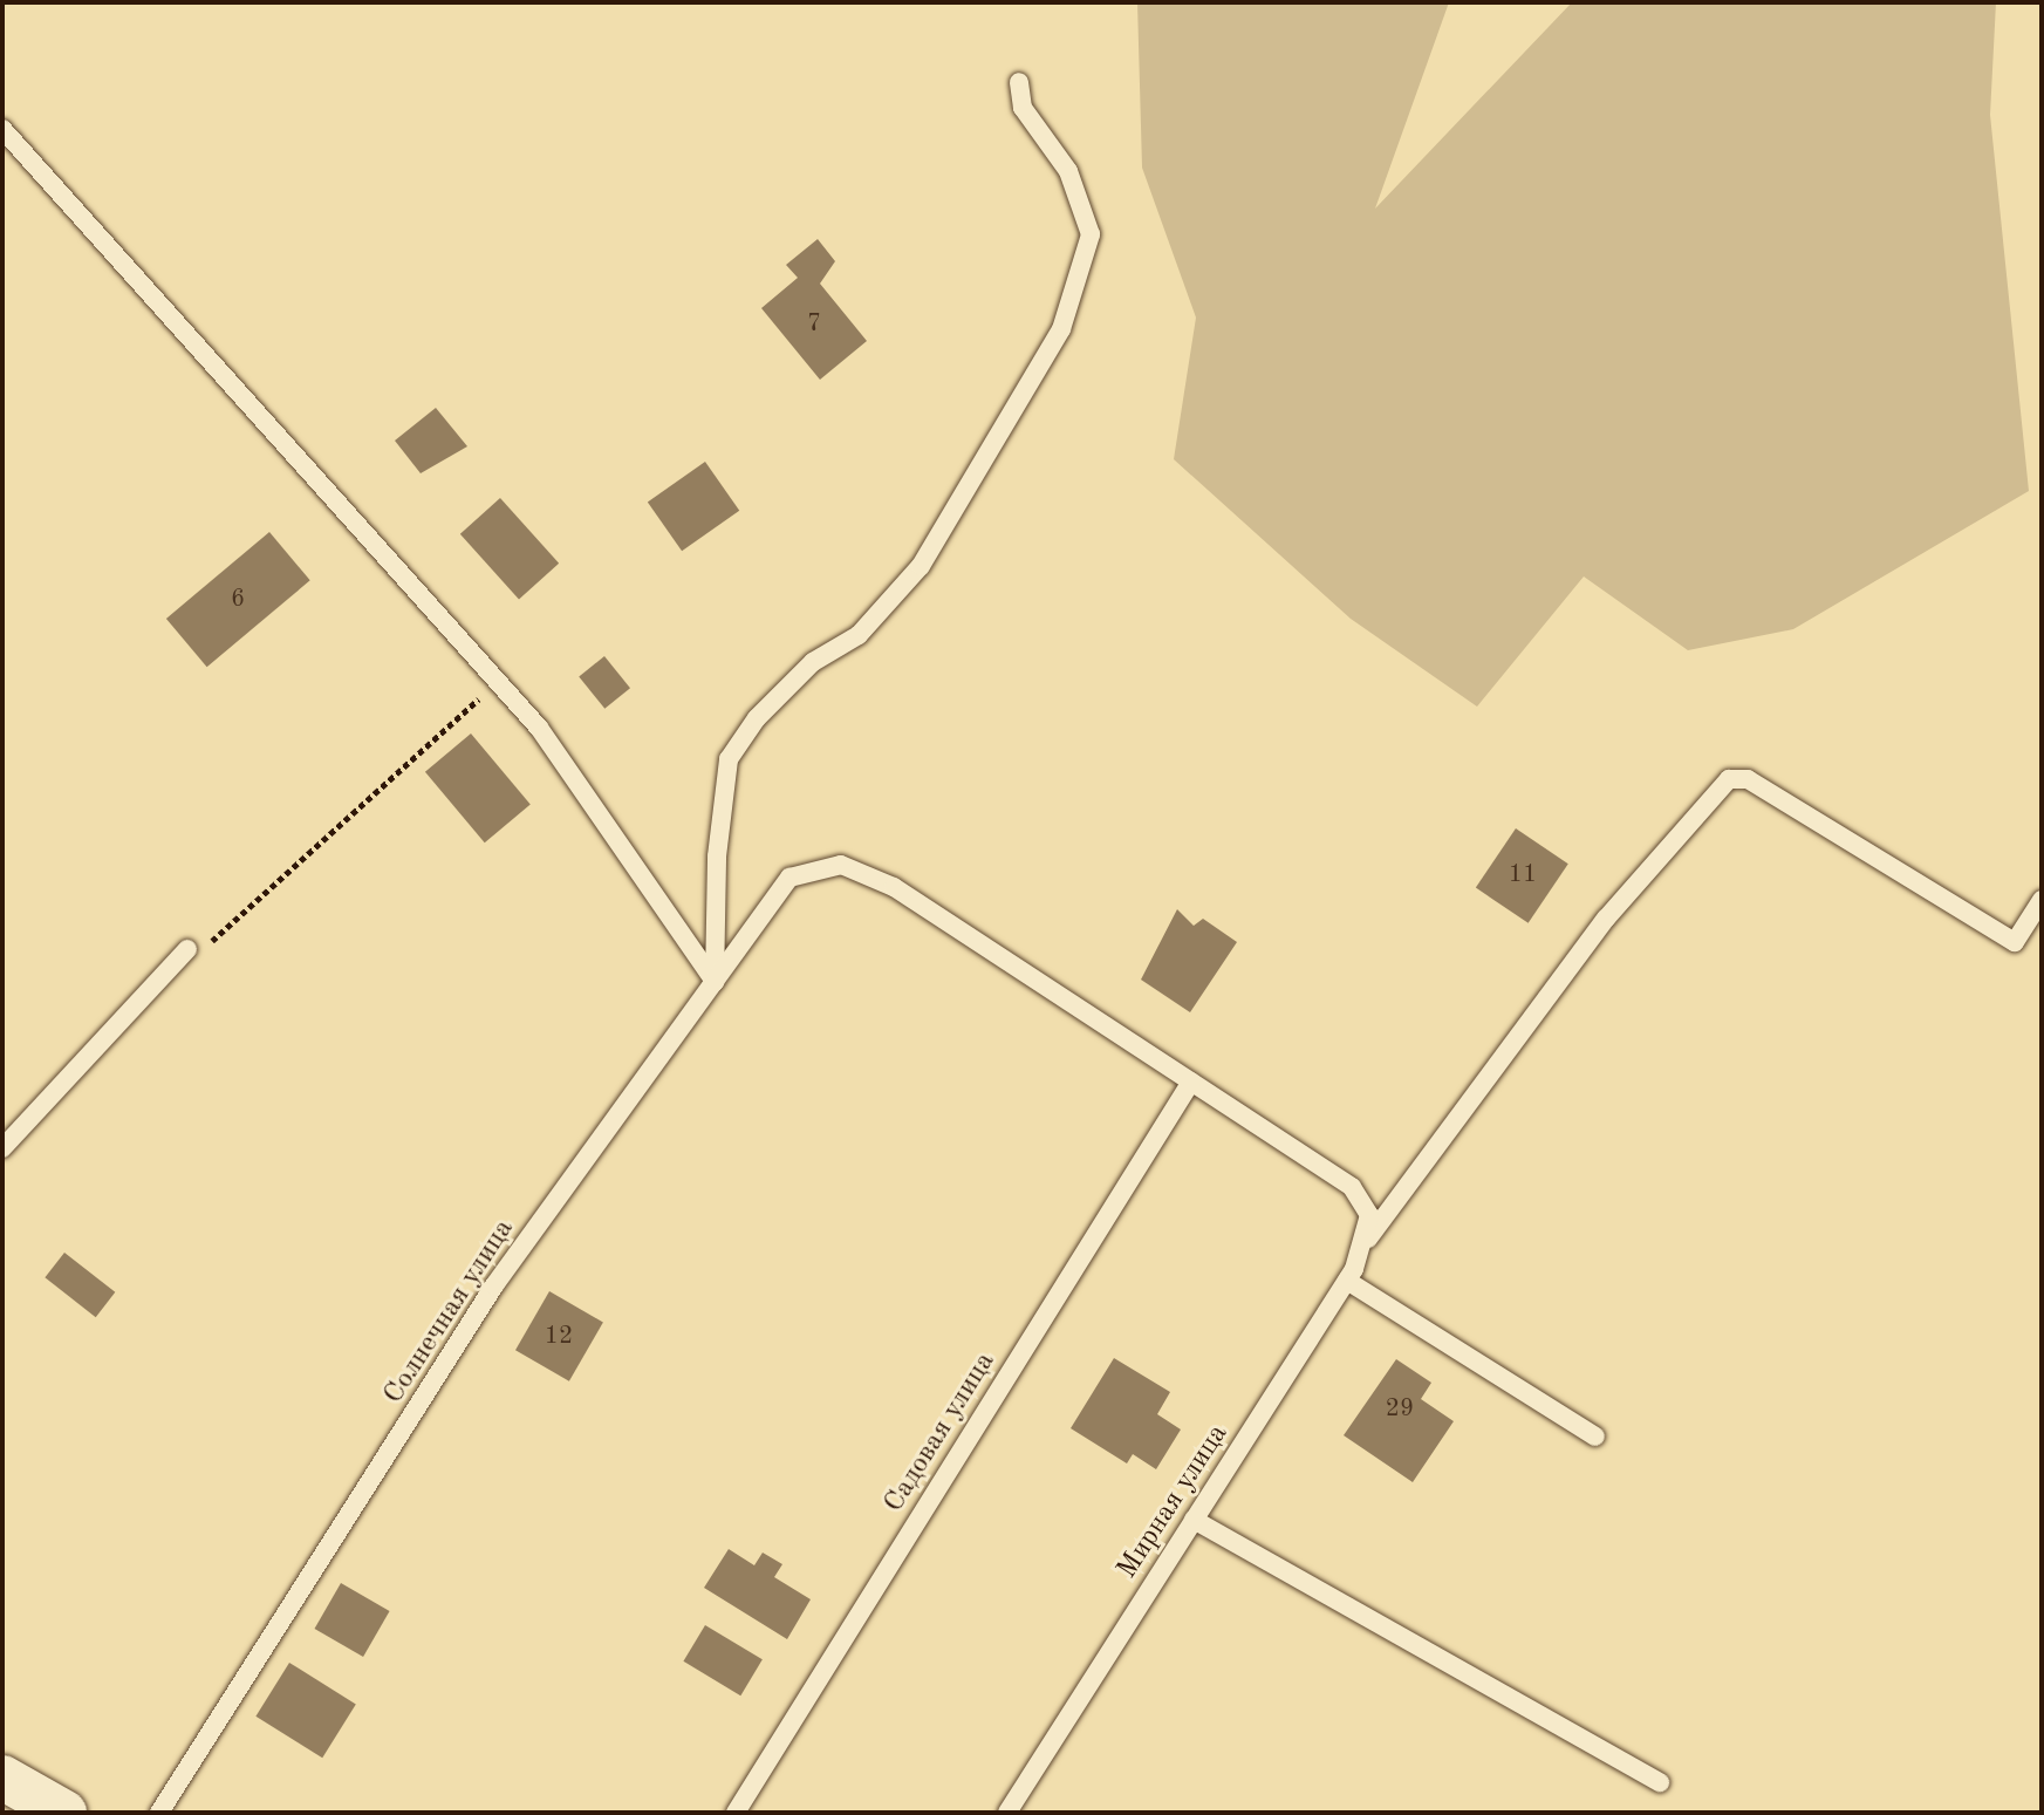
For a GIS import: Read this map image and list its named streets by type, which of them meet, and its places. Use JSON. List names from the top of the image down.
{
  "streets": {
    "lane": ["Солнечная улица", "Садовая улица", "Мирная улица"]
  },
  "crossings": [
    ["Солнечная улица", "Садовая улица"],
    ["Солнечная улица", "Мирная улица"],
    ["Садовая улица", "Мирная улица"]
  ],
  "house_numbers": [
    "7",
    "6",
    "11",
    "12",
    "29"
  ]
}
